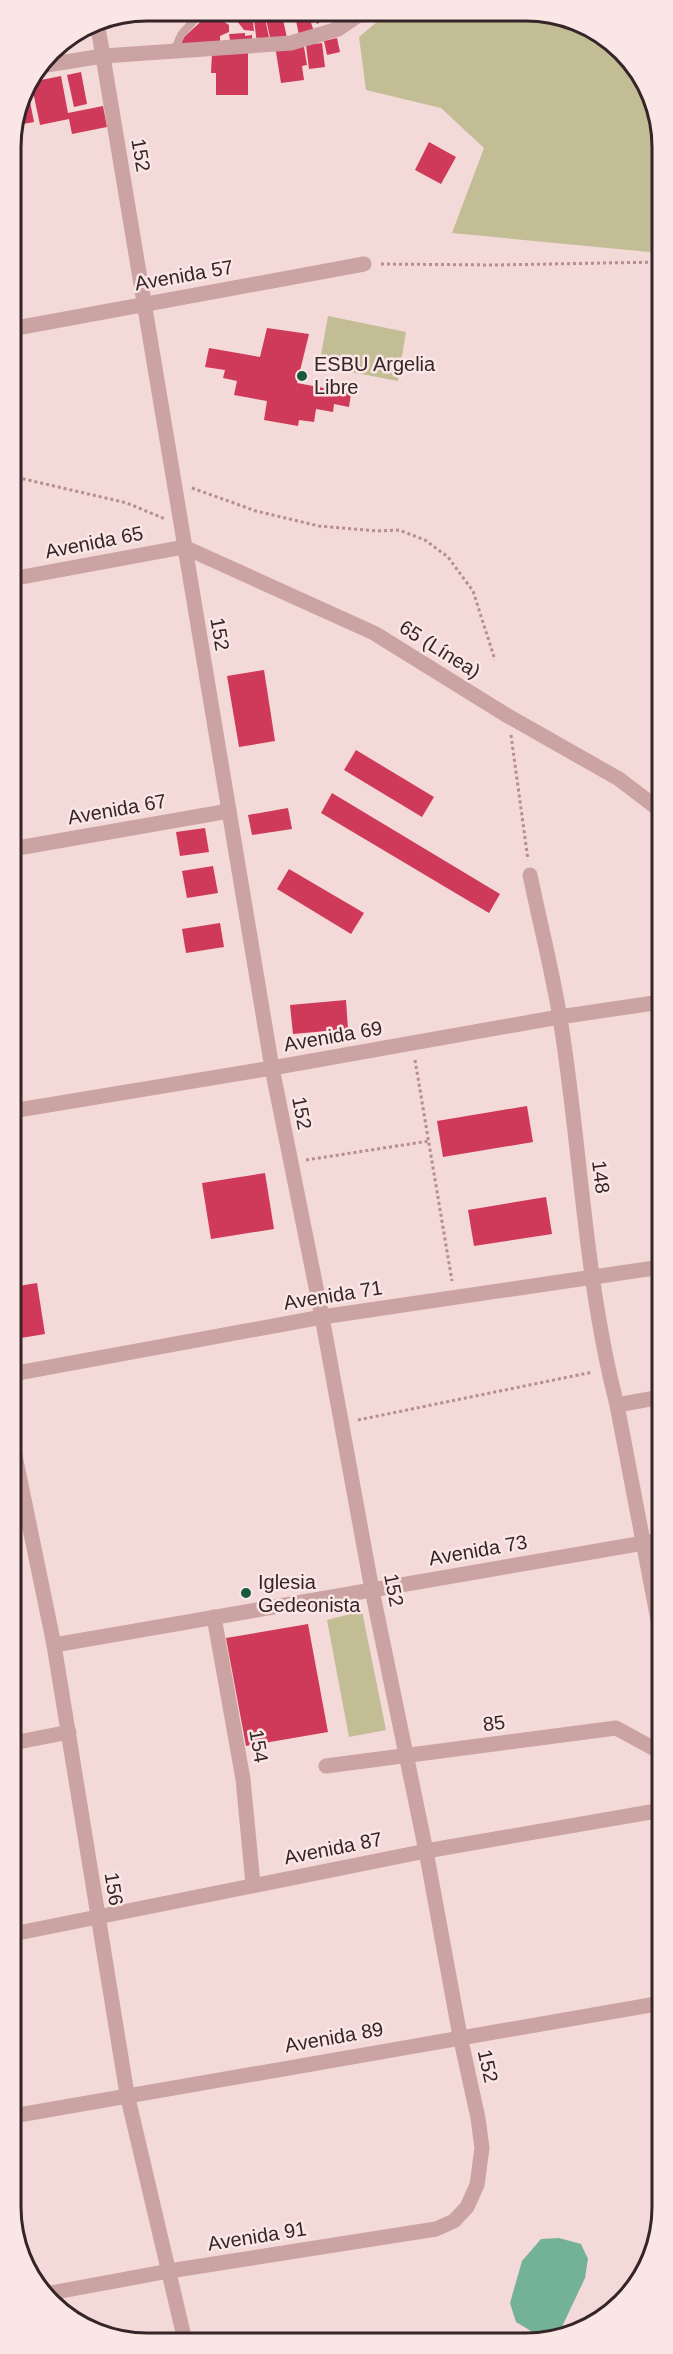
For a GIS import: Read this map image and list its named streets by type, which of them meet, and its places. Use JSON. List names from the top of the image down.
{
  "streets": {
    "street": [
      "152",
      "Avenida 57",
      "Avenida 65",
      "65 (Línea)",
      "Avenida 67",
      "Avenida 69",
      "148",
      "Avenida 71",
      "Avenida 73",
      "85",
      "154",
      "Avenida 87",
      "156",
      "Avenida 89",
      "Avenida 91"
    ]
  },
  "crossings": [
    ["152", "Avenida 57"],
    ["152", "Avenida 65"],
    ["152", "65 (Línea)"],
    ["152", "Avenida 67"],
    ["152", "Avenida 69"],
    ["152", "Avenida 71"],
    ["152", "Avenida 73"],
    ["152", "85"],
    ["152", "Avenida 87"],
    ["152", "Avenida 89"],
    ["152", "Avenida 91"],
    ["Avenida 65", "65 (Línea)"],
    ["Avenida 69", "148"],
    ["148", "Avenida 71"],
    ["148", "Avenida 73"],
    ["Avenida 73", "154"],
    ["Avenida 73", "156"],
    ["154", "Avenida 87"],
    ["Avenida 87", "156"],
    ["156", "Avenida 89"],
    ["156", "Avenida 91"]
  ],
  "places": ["ESBU Argelia Libre", "Iglesia Gedeonista"]
}
